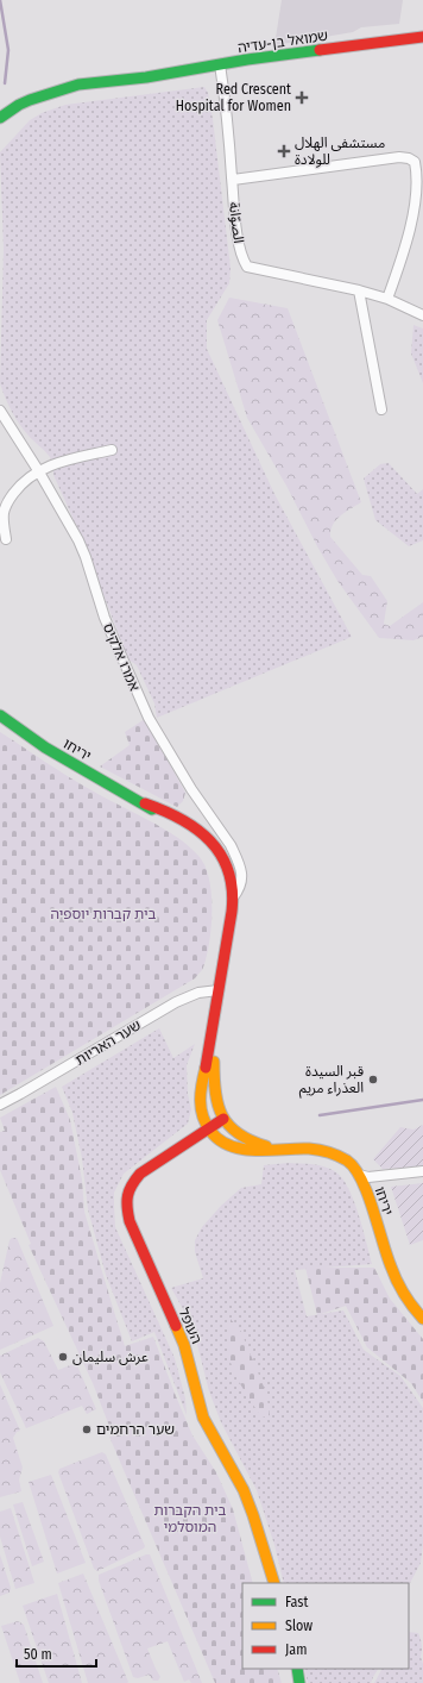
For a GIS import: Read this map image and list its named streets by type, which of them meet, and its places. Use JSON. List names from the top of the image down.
{
  "streets": {
    "main road": ["שמואל בן-עדיה", "יריחו", "העופל"],
    "street": ["الصوّانة", "אמרו אלקיס", "שער האריות"]
  },
  "crossings": [
    ["שמואל בן-עדיה", "الصوّانة"],
    ["אמרו אלקיס", "יריחו"],
    ["יריחו", "שער האריות"],
    ["יריחו", "העופל"]
  ],
  "parks": ["בית קברות יוספיה", "בית הקברות המוסלמי"],
  "places": {
    "health": ["Red Crescent Hospital for Women", "مستشفى الهلال للولادة"],
    "other": ["قبر السيدة العذراء مريم", "عرش سليمان", "שער הרחמים"]
  },
  "legend": ["Fast", "Slow", "Jam"],
  "scale_bar": "50 m"
}
